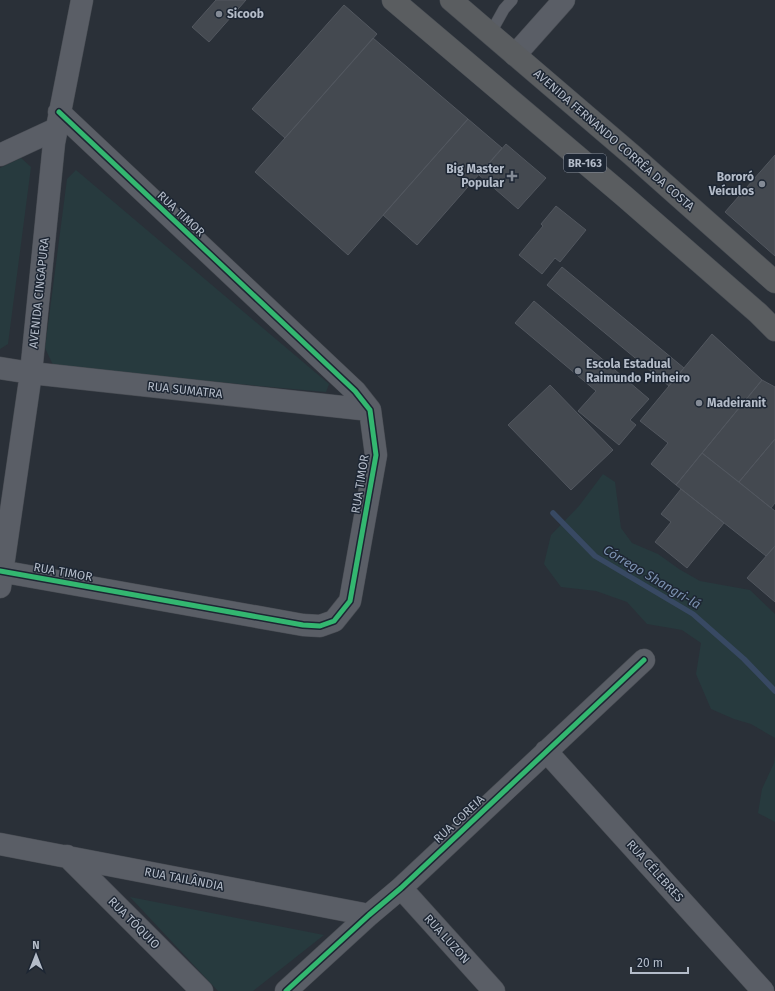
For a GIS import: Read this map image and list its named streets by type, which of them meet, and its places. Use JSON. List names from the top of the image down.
{
  "streets": {
    "highway": ["AVENIDA FERNANDO CORRÊA DA COSTA", "BR-163"],
    "street": [
      "RUA TIMOR",
      "AVENIDA CINGAPURA",
      "RUA SUMATRA",
      "RUA COREIA",
      "RUA CÉLEBRES",
      "RUA TAILÂNDIA",
      "RUA TÓQUIO",
      "RUA LUZON"
    ]
  },
  "crossings": [
    ["RUA TIMOR", "AVENIDA CINGAPURA"],
    ["RUA TIMOR", "RUA SUMATRA"],
    ["AVENIDA CINGAPURA", "RUA SUMATRA"],
    ["RUA COREIA", "RUA CÉLEBRES"],
    ["RUA COREIA", "RUA TAILÂNDIA"],
    ["RUA COREIA", "RUA LUZON"],
    ["RUA TAILÂNDIA", "RUA TÓQUIO"]
  ],
  "water": ["Córrego Shangri-lá"],
  "places": {
    "other": [
      "Sicoob",
      "Bororó Veículos",
      "Escola Estadual Raimundo Pinheiro",
      "Madeiranit"
    ],
    "health": ["Big Master Popular"]
  },
  "scale_bar": "20 m",
  "north": "top"
}
